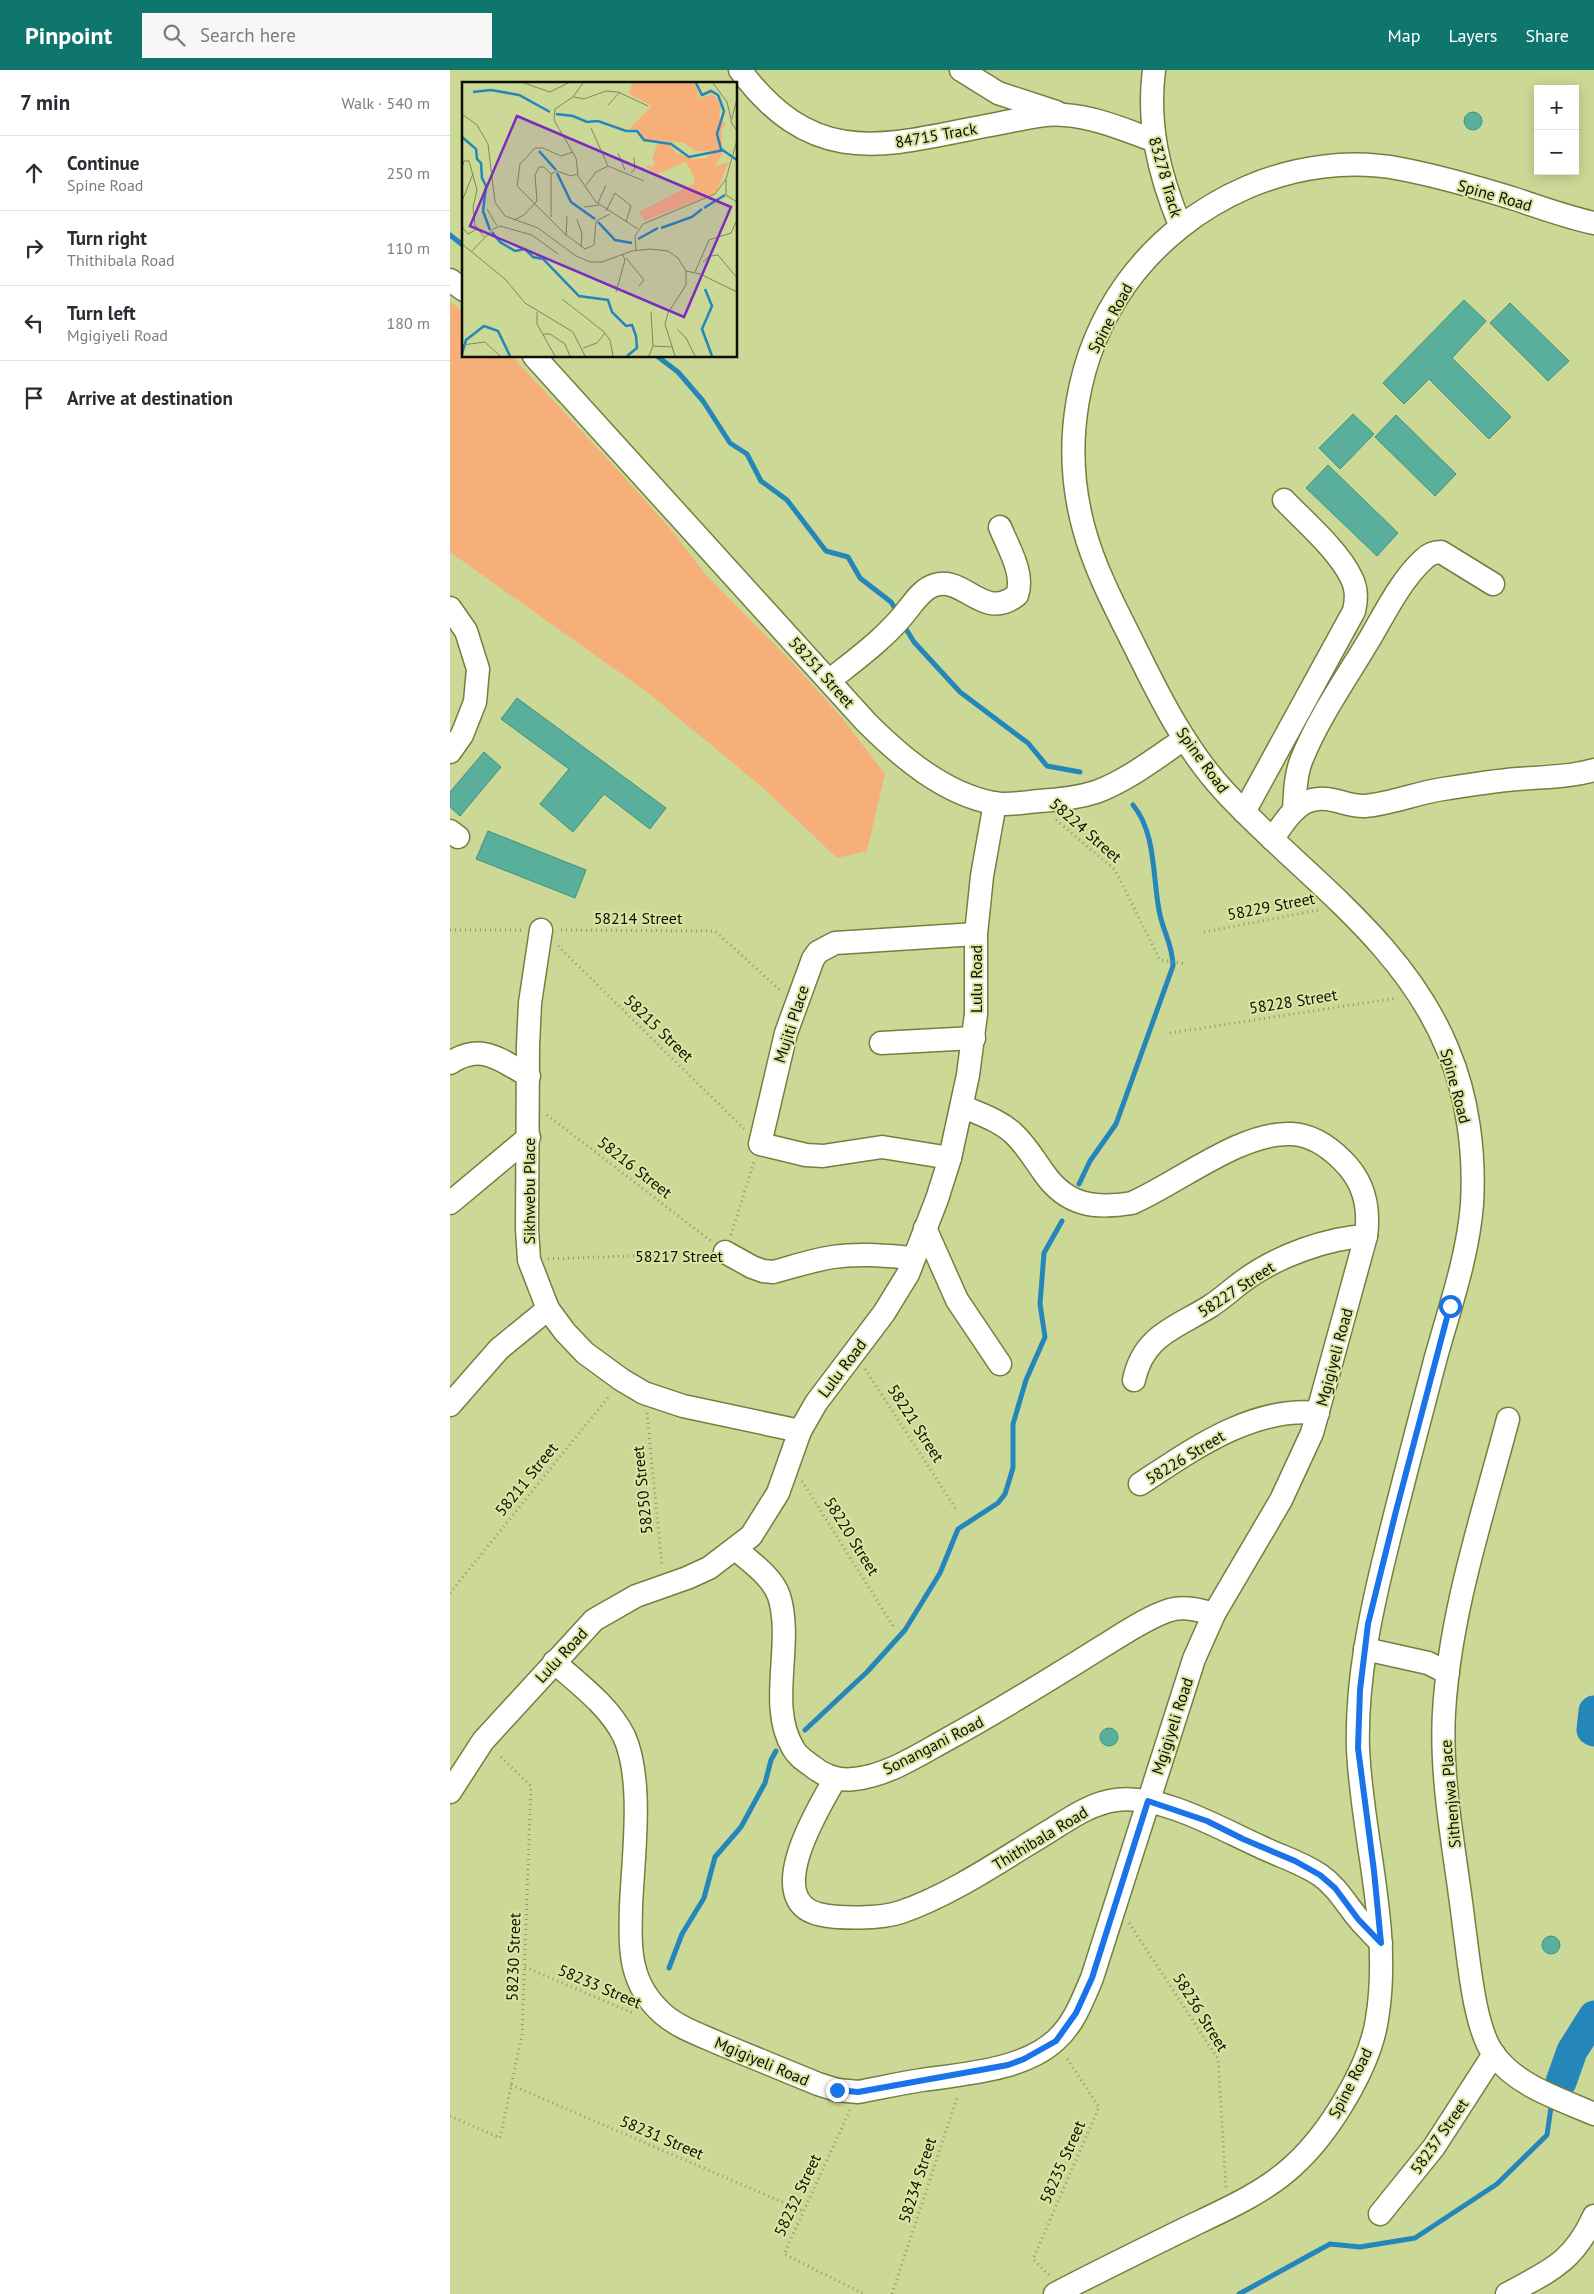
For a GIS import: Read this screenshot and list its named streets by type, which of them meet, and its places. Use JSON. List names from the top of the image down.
{
  "streets": {
    "street": [
      "84715 Track",
      "83278 Track",
      "Spine Road",
      "58251 Street",
      "Lulu Road",
      "Mujiti Place",
      "Sikhwebu Place",
      "58217 Street",
      "58227 Street",
      "Mgigiyeli Road",
      "58226 Street",
      "Sonangani Road",
      "Sithenjwa Place",
      "Thithibala Road",
      "58237 Street"
    ],
    "path": [
      "58224 Street",
      "58229 Street",
      "58214 Street",
      "58228 Street",
      "58215 Street",
      "58216 Street",
      "58221 Street",
      "58211 Street",
      "58250 Street",
      "58220 Street",
      "58230 Street",
      "58233 Street",
      "58236 Street",
      "58231 Street",
      "58235 Street",
      "58234 Street",
      "58232 Street"
    ]
  },
  "crossings": [
    ["84715 Track", "83278 Track"],
    ["83278 Track", "Spine Road"],
    ["Spine Road", "58251 Street"],
    ["Spine Road", "58229 Street"],
    ["Spine Road", "58228 Street"],
    ["Spine Road", "Thithibala Road"],
    ["Spine Road", "58236 Street"],
    ["Spine Road", "58235 Street"],
    ["58251 Street", "58224 Street"],
    ["58251 Street", "Lulu Road"],
    ["58214 Street", "Mujiti Place"],
    ["58214 Street", "58215 Street"],
    ["58214 Street", "Sikhwebu Place"],
    ["Lulu Road", "Mujiti Place"],
    ["Lulu Road", "Sikhwebu Place"],
    ["Lulu Road", "58217 Street"],
    ["Lulu Road", "Mgigiyeli Road"],
    ["Lulu Road", "58221 Street"],
    ["Lulu Road", "58250 Street"],
    ["Lulu Road", "58220 Street"],
    ["Lulu Road", "58230 Street"],
    ["Mujiti Place", "58215 Street"],
    ["58215 Street", "Sikhwebu Place"],
    ["58216 Street", "Sikhwebu Place"],
    ["58216 Street", "58217 Street"],
    ["Sikhwebu Place", "58217 Street"],
    ["Sikhwebu Place", "58211 Street"],
    ["Sikhwebu Place", "58250 Street"],
    ["58227 Street", "Mgigiyeli Road"],
    ["Mgigiyeli Road", "58226 Street"],
    ["Mgigiyeli Road", "Sonangani Road"],
    ["Mgigiyeli Road", "Thithibala Road"],
    ["Mgigiyeli Road", "58233 Street"],
    ["Mgigiyeli Road", "58236 Street"],
    ["Mgigiyeli Road", "58235 Street"],
    ["Mgigiyeli Road", "58234 Street"],
    ["Mgigiyeli Road", "58232 Street"],
    ["Sonangani Road", "Thithibala Road"],
    ["Sithenjwa Place", "58237 Street"],
    ["58230 Street", "58233 Street"],
    ["58230 Street", "58231 Street"],
    ["58231 Street", "58232 Street"]
  ],
  "page": {
    "header": "Pinpoint",
    "search": "Search here",
    "nav": ["Map", "Layers", "Share"],
    "heading": ["7 min", "Walk · 540 m"],
    "map_buttons": ["+", "−"],
    "list": [
      ["Continue", "Spine Road", "250 m"],
      ["Turn right", "Thithibala Road", "110 m"],
      ["Turn left", "Mgigiyeli Road", "180 m"],
      "Arrive at destination"
    ]
  }
}
